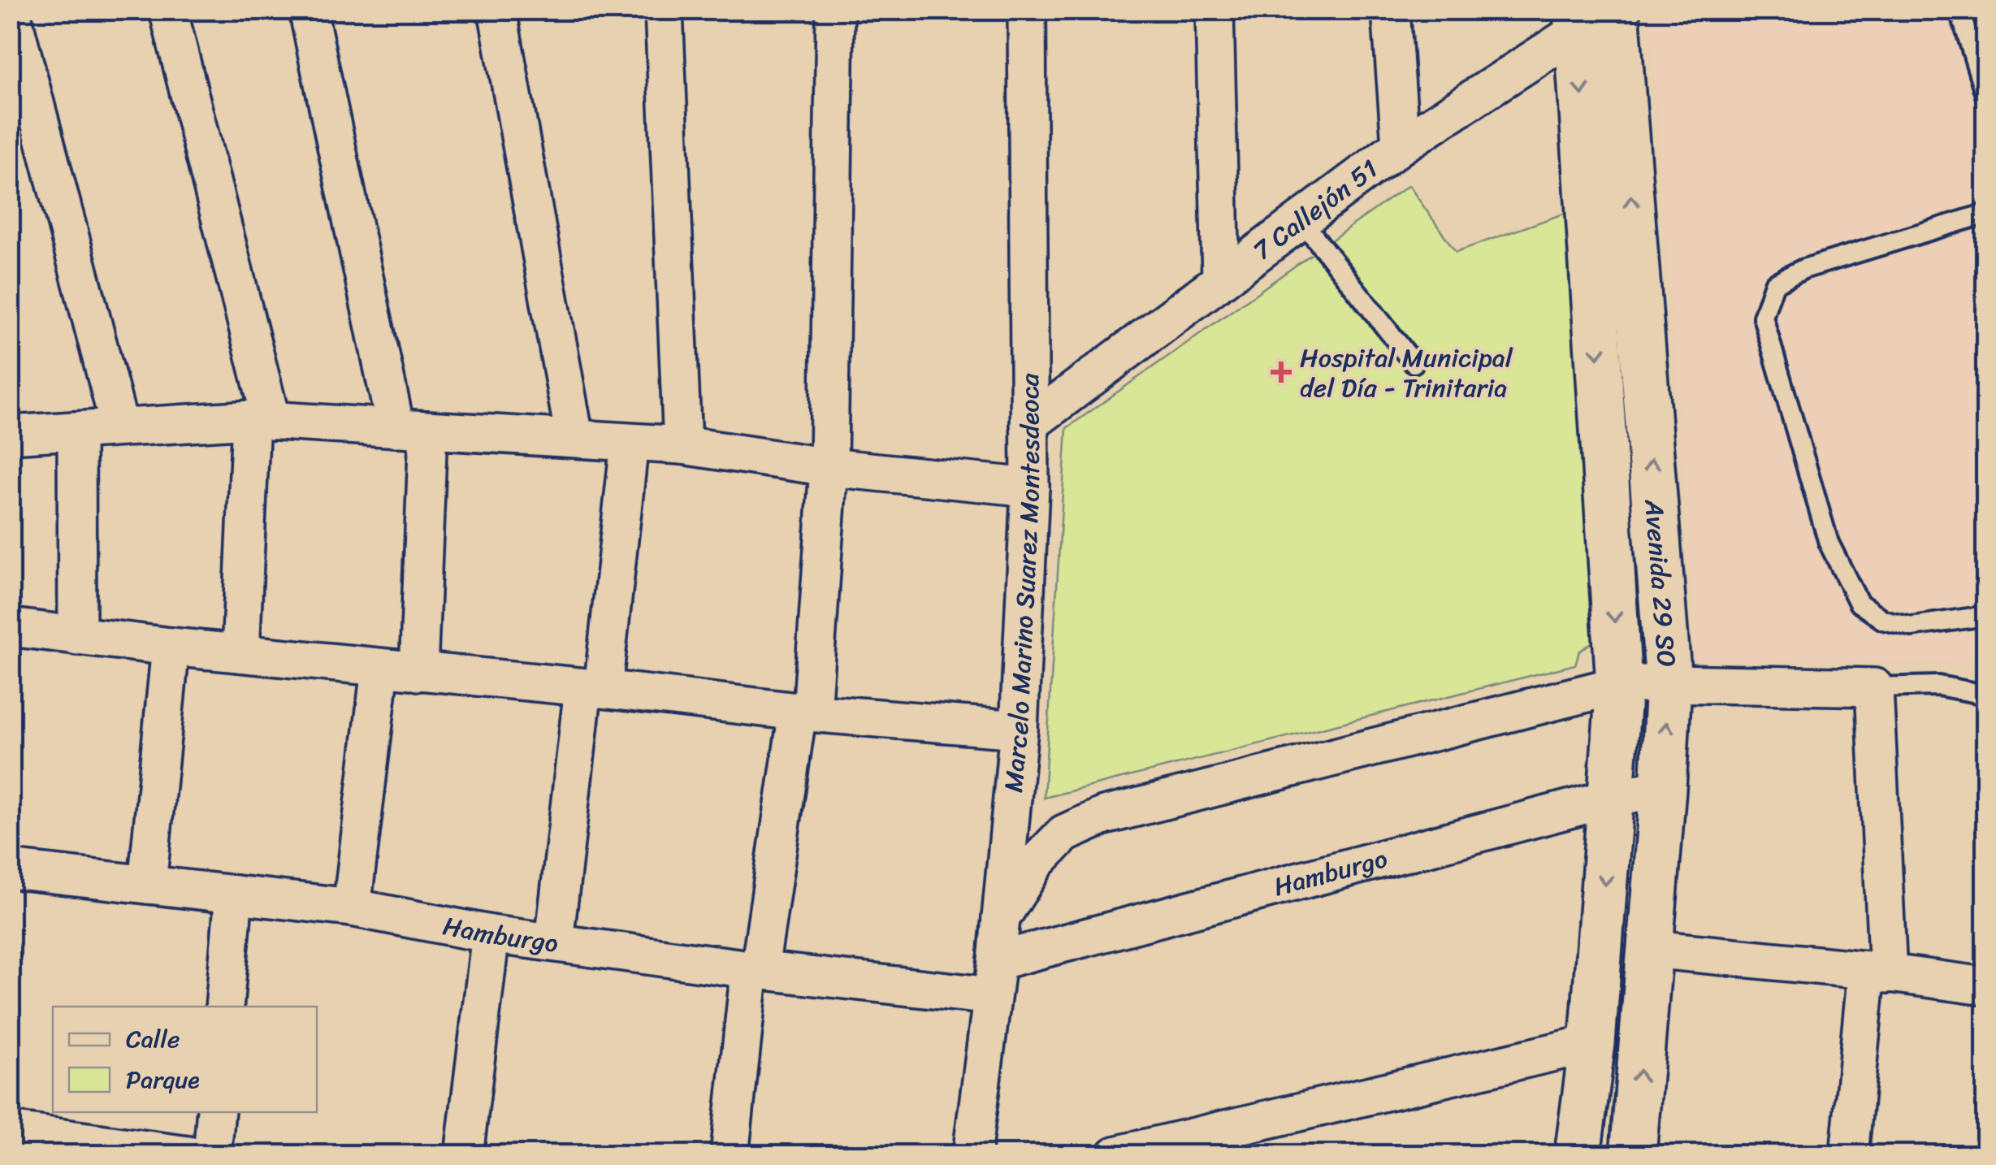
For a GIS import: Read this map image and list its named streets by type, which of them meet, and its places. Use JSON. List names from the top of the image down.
{
  "streets": {
    "street": [
      "7 Callejón 51",
      "Avenida 29 SO",
      "Marcelo Marino Suarez Montesdeoca",
      "Hamburgo"
    ]
  },
  "crossings": [
    ["7 Callejón 51", "Avenida 29 SO"],
    ["7 Callejón 51", "Marcelo Marino Suarez Montesdeoca"],
    ["Avenida 29 SO", "Hamburgo"],
    ["Marcelo Marino Suarez Montesdeoca", "Hamburgo"]
  ],
  "places": {
    "health": ["Hospital Municipal del Día - Trinitaria"]
  },
  "legend": ["Calle", "Parque"]
}
